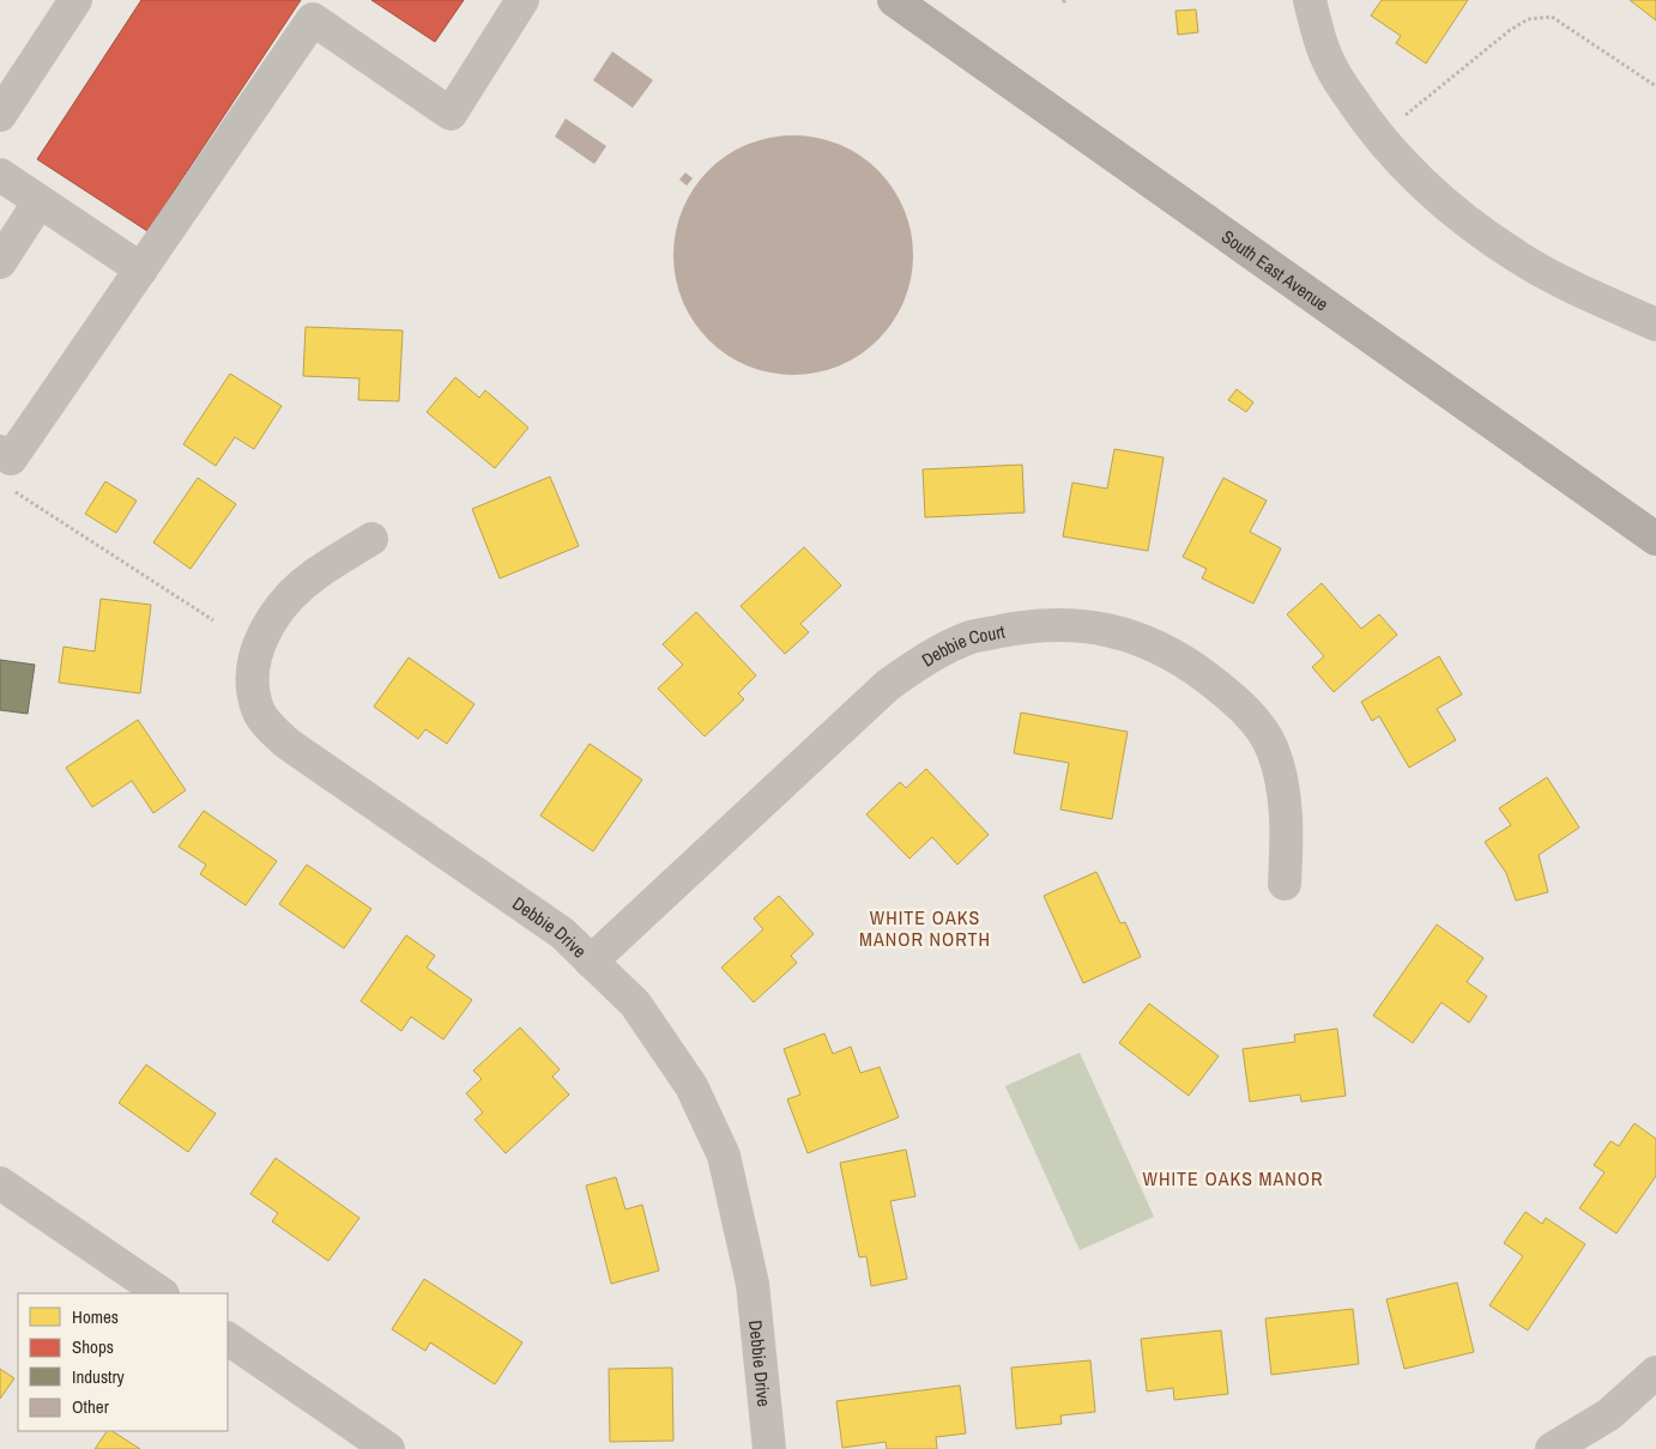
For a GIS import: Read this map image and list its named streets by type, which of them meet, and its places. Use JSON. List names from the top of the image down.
{
  "streets": {
    "main road": ["South East Avenue"],
    "street": ["Debbie Court", "Debbie Drive"]
  },
  "crossings": [
    ["Debbie Court", "Debbie Drive"]
  ],
  "districts": ["WHITE OAKS MANOR NORTH", "WHITE OAKS MANOR"],
  "legend": [
    "Homes",
    "Shops",
    "Industry",
    "Other"
  ]
}
